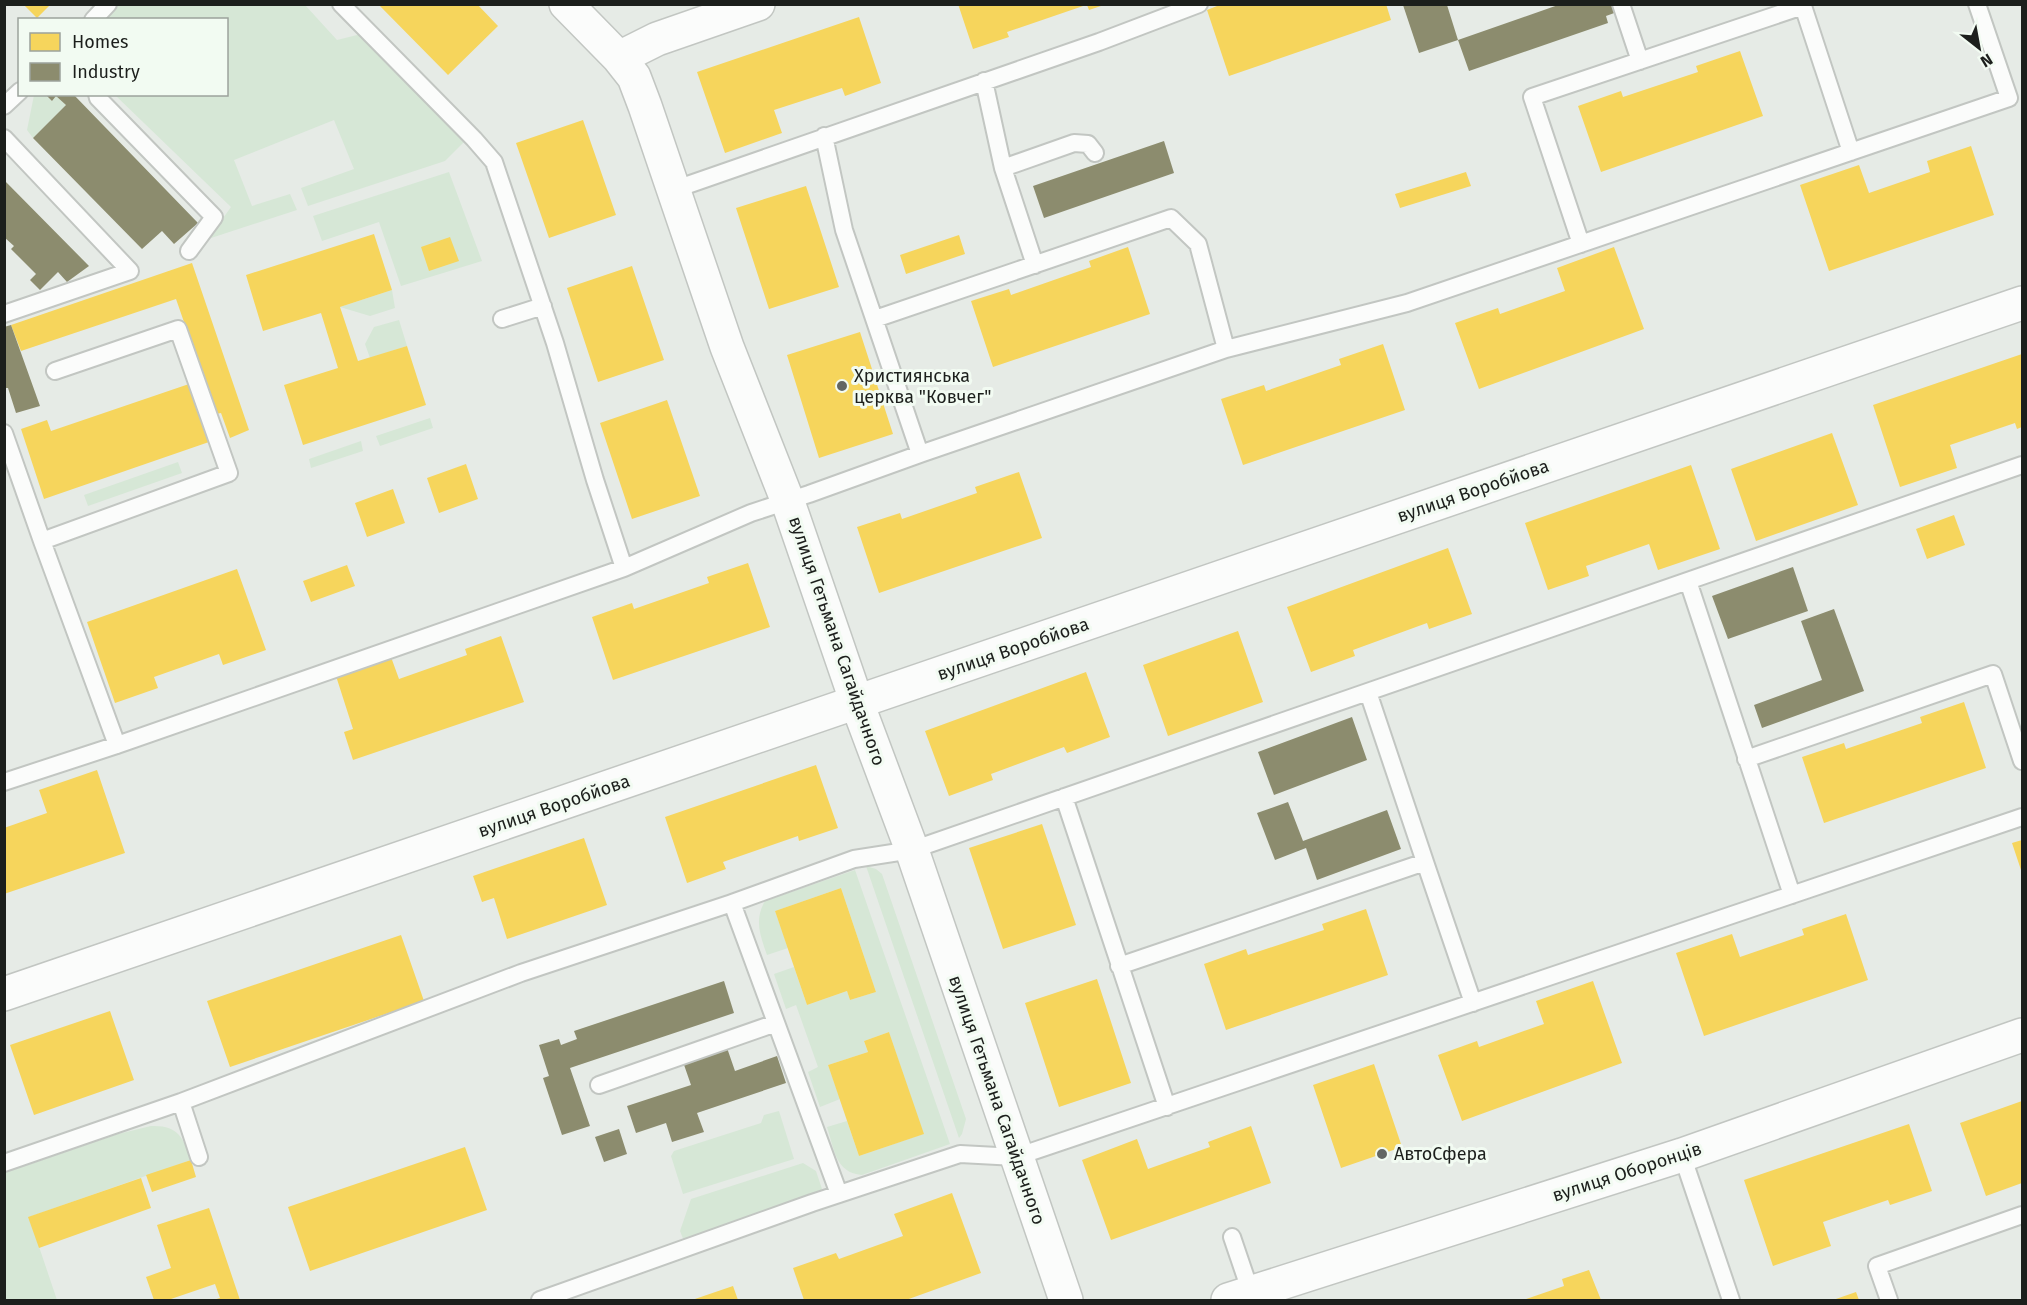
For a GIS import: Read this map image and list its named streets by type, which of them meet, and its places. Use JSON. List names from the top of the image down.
{
  "streets": {
    "street": ["вулиця Воробйова", "вулиця Гетьмана Сагайдачного", "вулиця Оборонців"]
  },
  "crossings": [
    ["вулиця Воробйова", "вулиця Гетьмана Сагайдачного"]
  ],
  "places": ["Християнська церква \"Ковчег\"", "АвтоСфера"],
  "legend": ["Homes", "Industry"],
  "north": "bottom right"
}
